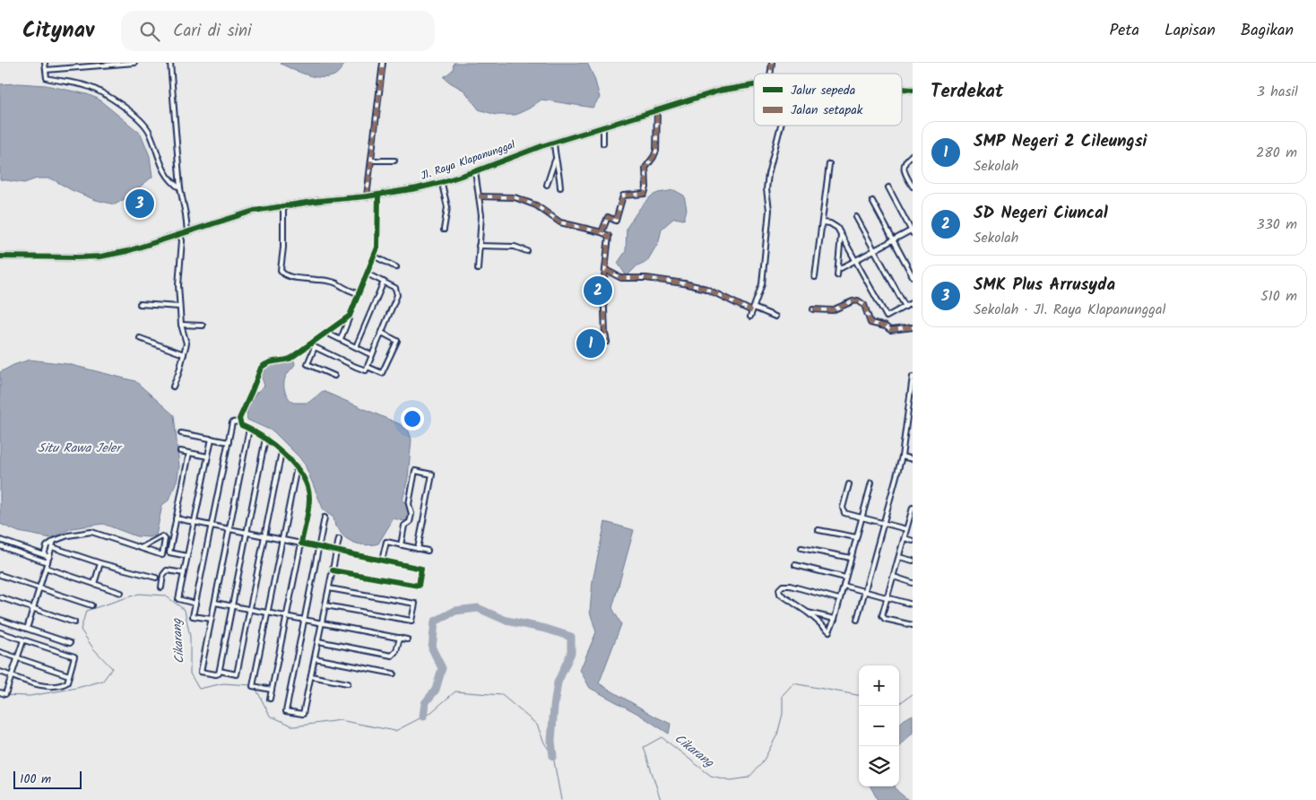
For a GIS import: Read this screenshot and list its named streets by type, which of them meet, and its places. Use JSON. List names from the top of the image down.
{
  "streets": {
    "street": ["Jl. Raya Klapanunggal"]
  },
  "water": ["Situ Rawa Jeler", "Cikarang"],
  "legend": ["Jalur sepeda", "Jalan setapak"],
  "scale_bar": "100 m",
  "page": {
    "header": "Citynav",
    "search": "Cari di sini",
    "nav": ["Peta", "Lapisan", "Bagikan"],
    "heading": ["Terdekat", "3 hasil"],
    "list": [
      {
        "mark": "1",
        "name": "SMP Negeri 2 Cileungsi",
        "note": "Sekolah",
        "value": "280 m"
      },
      {
        "mark": "2",
        "name": "SD Negeri Ciuncal",
        "note": "Sekolah",
        "value": "330 m"
      },
      {
        "mark": "3",
        "name": "SMK Plus Arrusyda",
        "note": "Sekolah · Jl. Raya Klapanunggal",
        "value": "510 m"
      }
    ],
    "pins": ["3", "2", "1"],
    "map_buttons": ["+", "−"],
    "scale": "100 m"
  }
}
